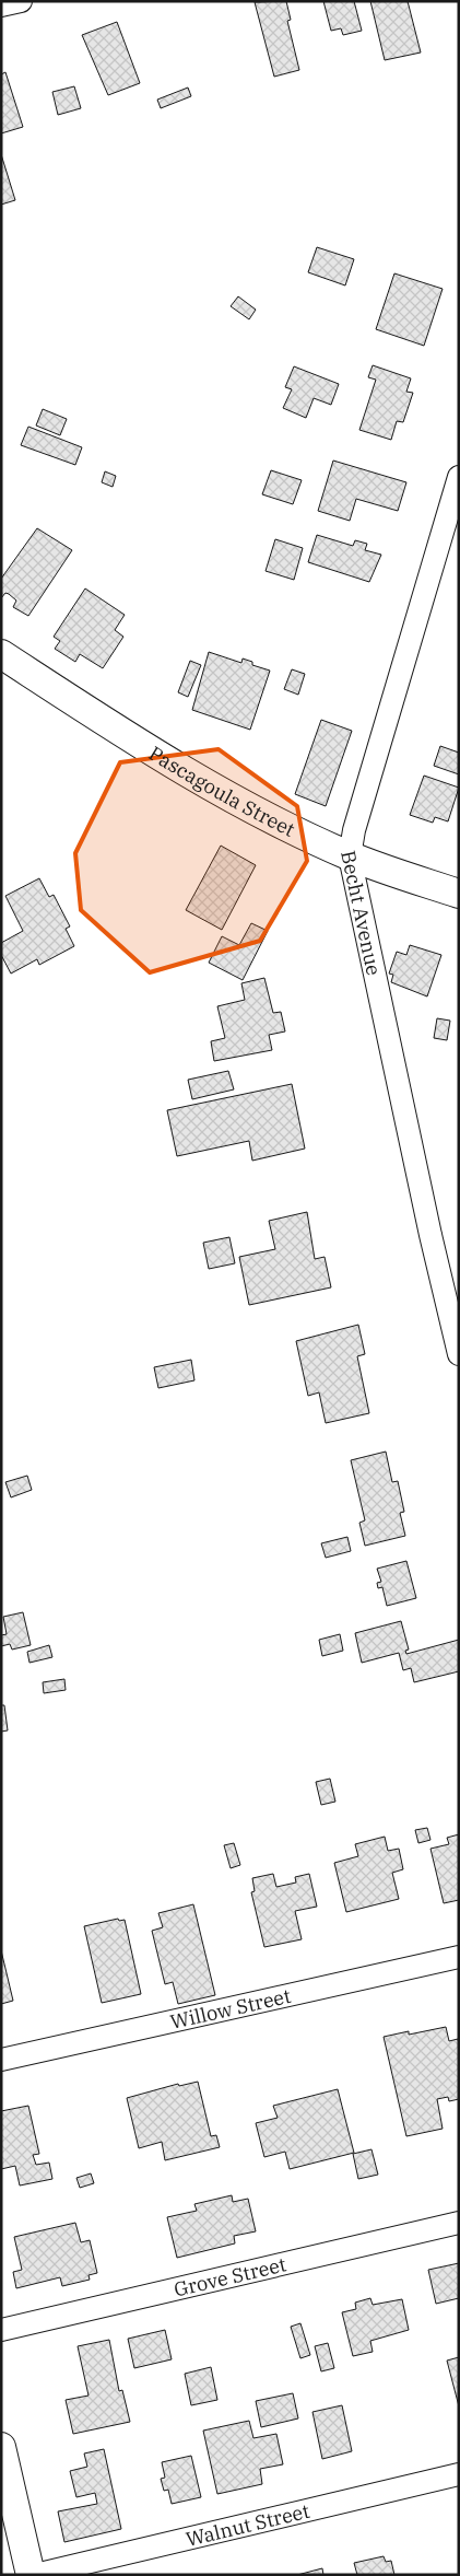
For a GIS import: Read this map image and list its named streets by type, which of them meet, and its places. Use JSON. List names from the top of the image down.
{
  "streets": {
    "street": [
      "Pascagoula Street",
      "Becht Avenue",
      "Willow Street",
      "Grove Street",
      "Walnut Street"
    ]
  },
  "crossings": [
    ["Pascagoula Street", "Becht Avenue"]
  ]
}
